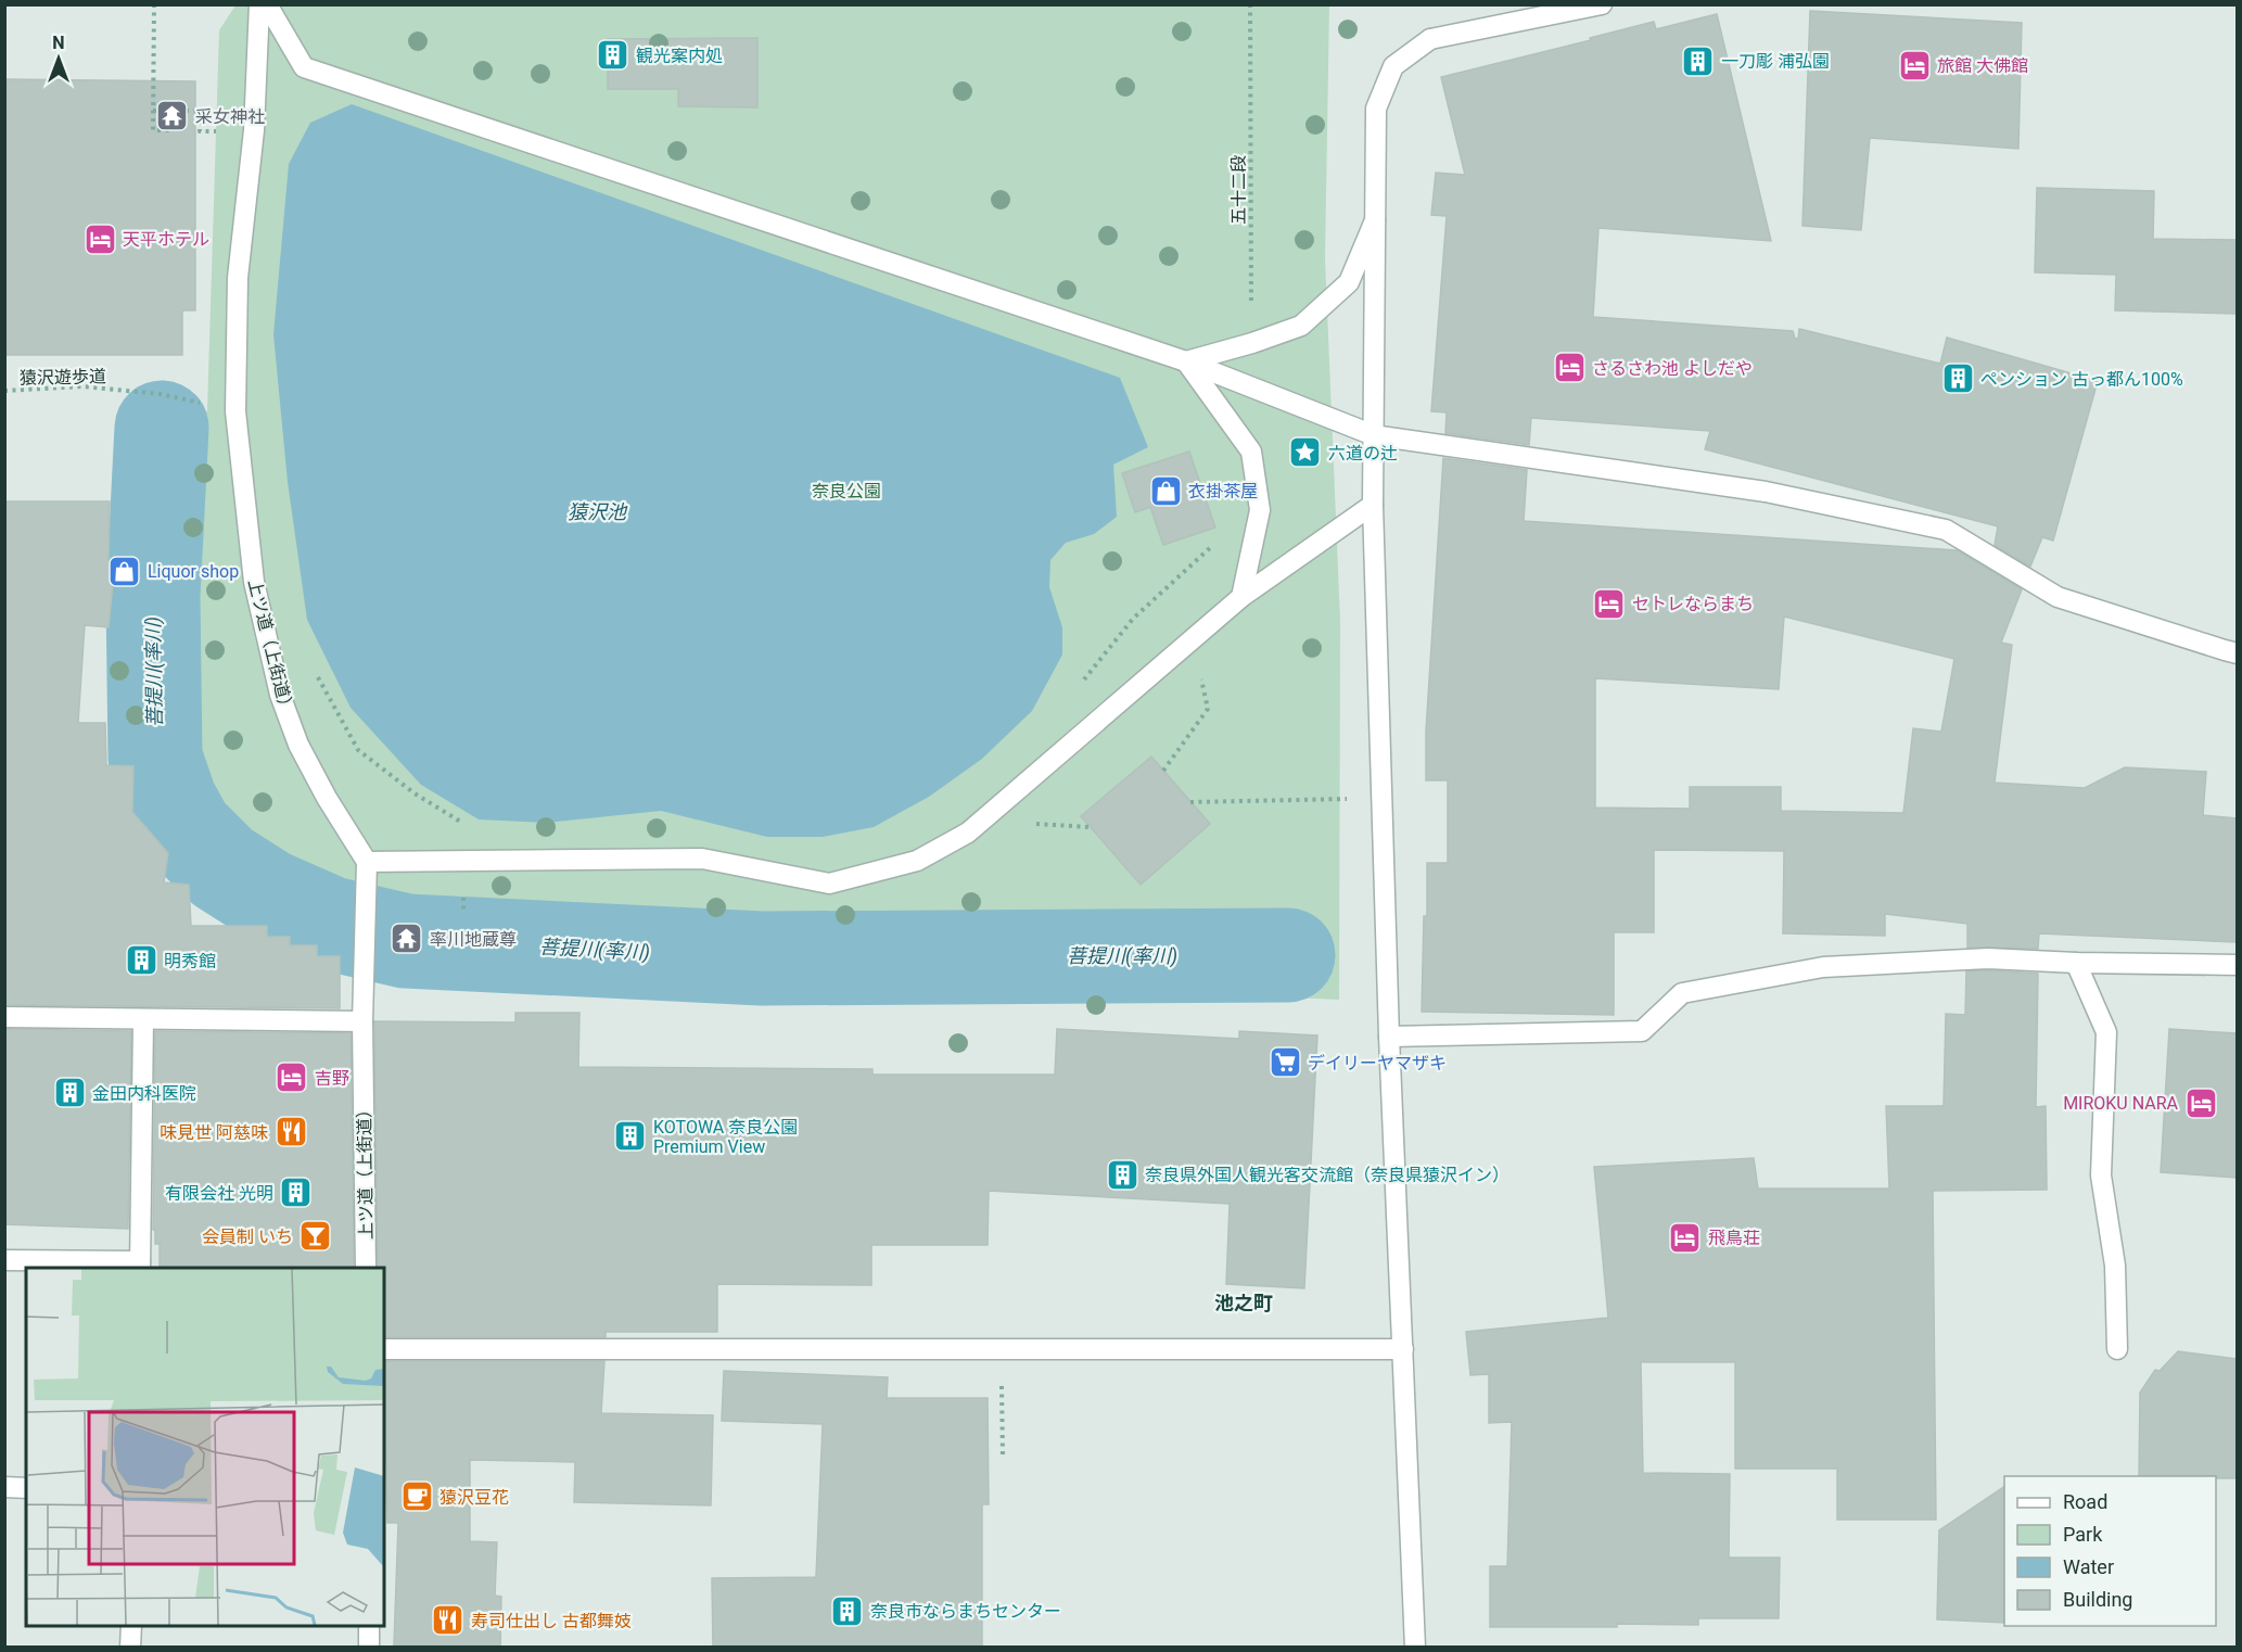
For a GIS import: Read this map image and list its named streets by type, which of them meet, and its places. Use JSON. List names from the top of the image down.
{
  "streets": {
    "street": ["上ツ道（上街道）"],
    "path": ["五十二段", "猿沢遊歩道"]
  },
  "districts": ["池之町"],
  "water": ["猿沢池", "菩提川(率川)"],
  "parks": ["奈良公園"],
  "places": {
    "building": [
      "観光案内処",
      "一刀彫 浦弘園",
      "ペンション 古っ都ん100%",
      "明秀館",
      "金田内科医院",
      "KOTOWA 奈良公園 Premium View",
      "奈良県外国人観光客交流館（奈良県猿沢イン）",
      "有限会社 光明",
      "奈良市ならまちセンター"
    ],
    "hotel": [
      "旅館 大佛館",
      "天平ホテル",
      "さるさわ池 よしだや",
      "セトレならまち",
      "吉野",
      "MIROKU NARA",
      "飛鳥荘"
    ],
    "temple": ["采女神社", "率川地蔵尊"],
    "place": ["六道の辻"],
    "shop": ["衣掛茶屋", "Liquor shop"],
    "supermarket": ["デイリーヤマザキ"],
    "restaurant": ["味見世 阿慈味", "寿司仕出し 古都舞妓"],
    "bar": ["会員制 いち"],
    "cafe": ["猿沢豆花"]
  },
  "legend": [
    "Road",
    "Park",
    "Water",
    "Building"
  ],
  "north": "top"
}
